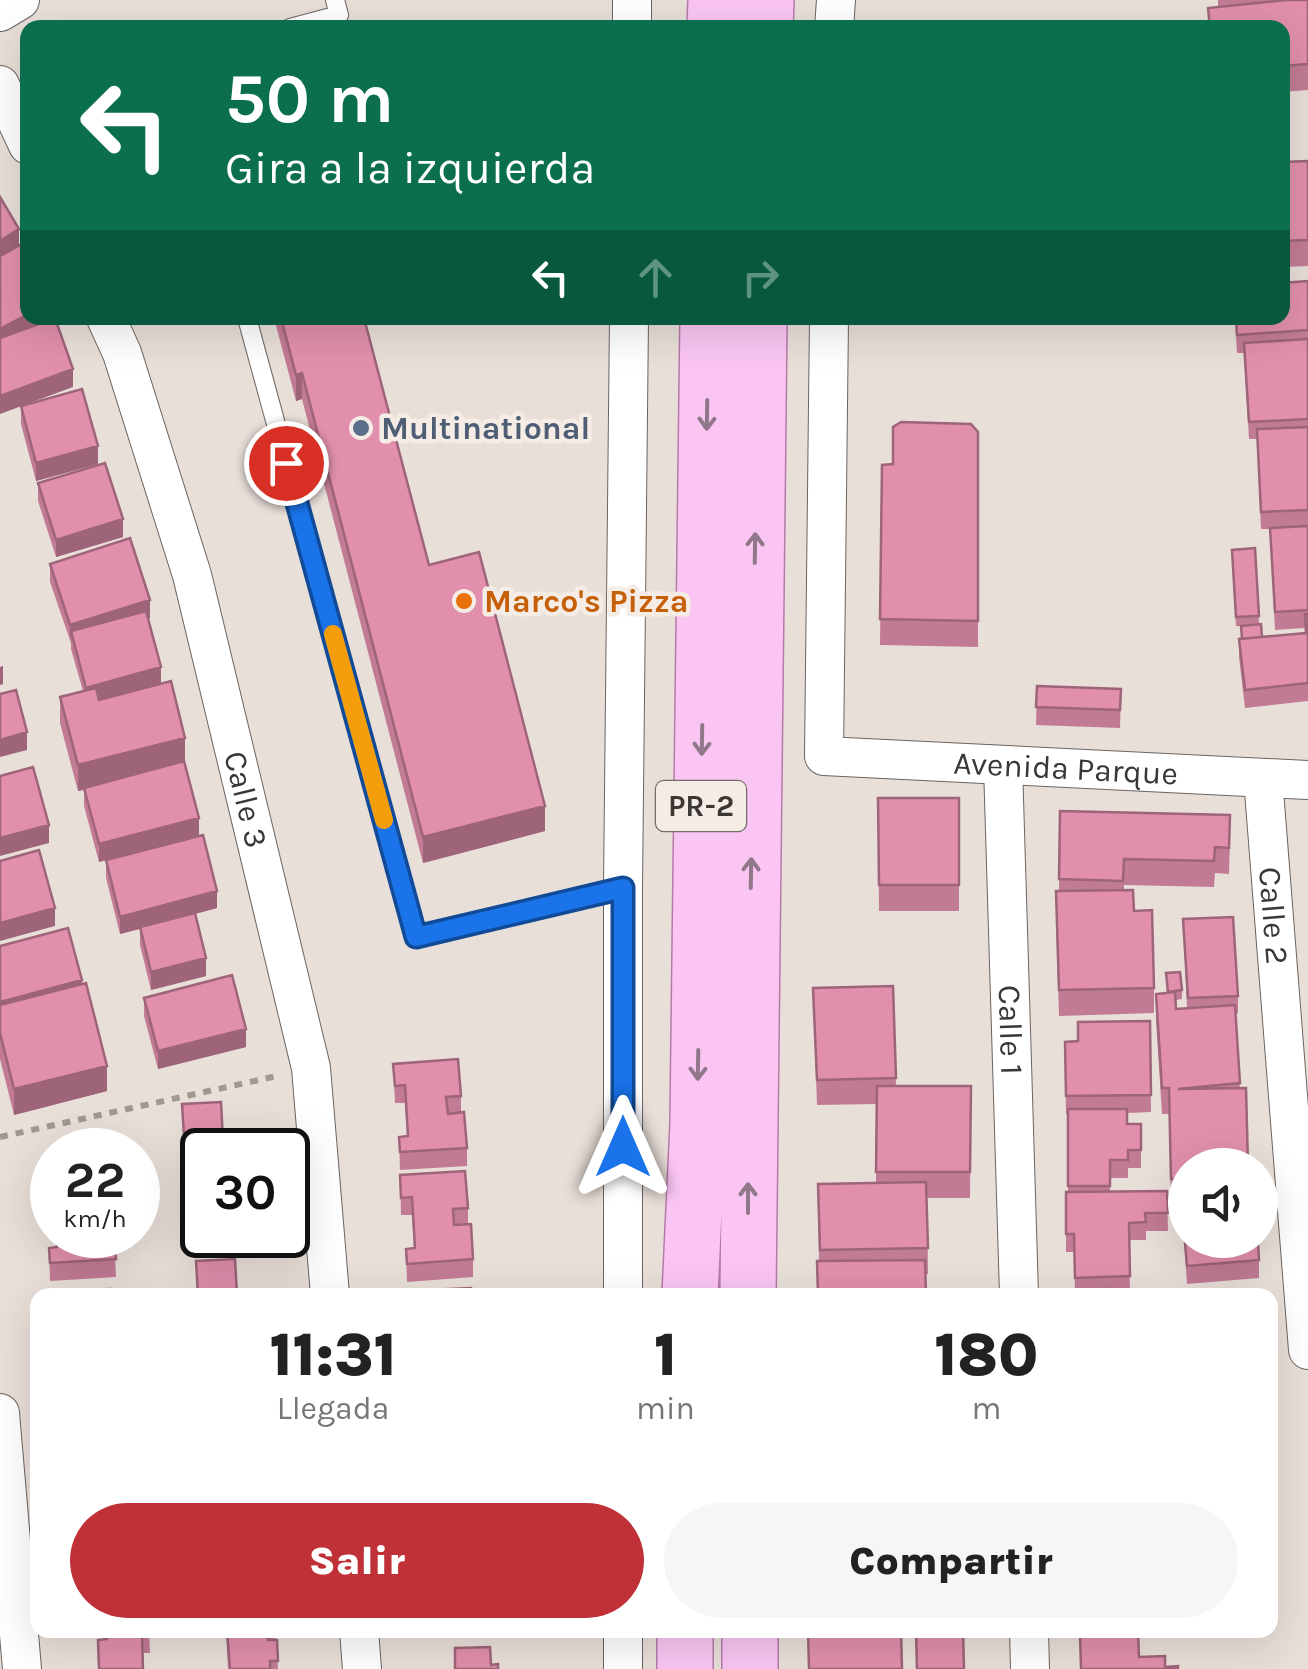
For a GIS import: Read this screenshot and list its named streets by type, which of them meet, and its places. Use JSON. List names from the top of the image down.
{
  "streets": {
    "main road": ["PR-2"],
    "street": [
      "Avenida Parque",
      "Calle 3",
      "Calle 2",
      "Calle 1"
    ]
  },
  "crossings": [
    ["Avenida Parque", "Calle 2"],
    ["Avenida Parque", "Calle 1"]
  ],
  "places": ["Multinational", "Marco's Pizza"],
  "page": {
    "turn": ["50 m", "Gira a la izquierda"],
    "speed": "22 km/h",
    "limit": "30",
    "eta": [
      "11:31",
      "Llegada",
      "1",
      "min",
      "180",
      "m"
    ],
    "buttons": ["Salir", "Compartir"]
  }
}
